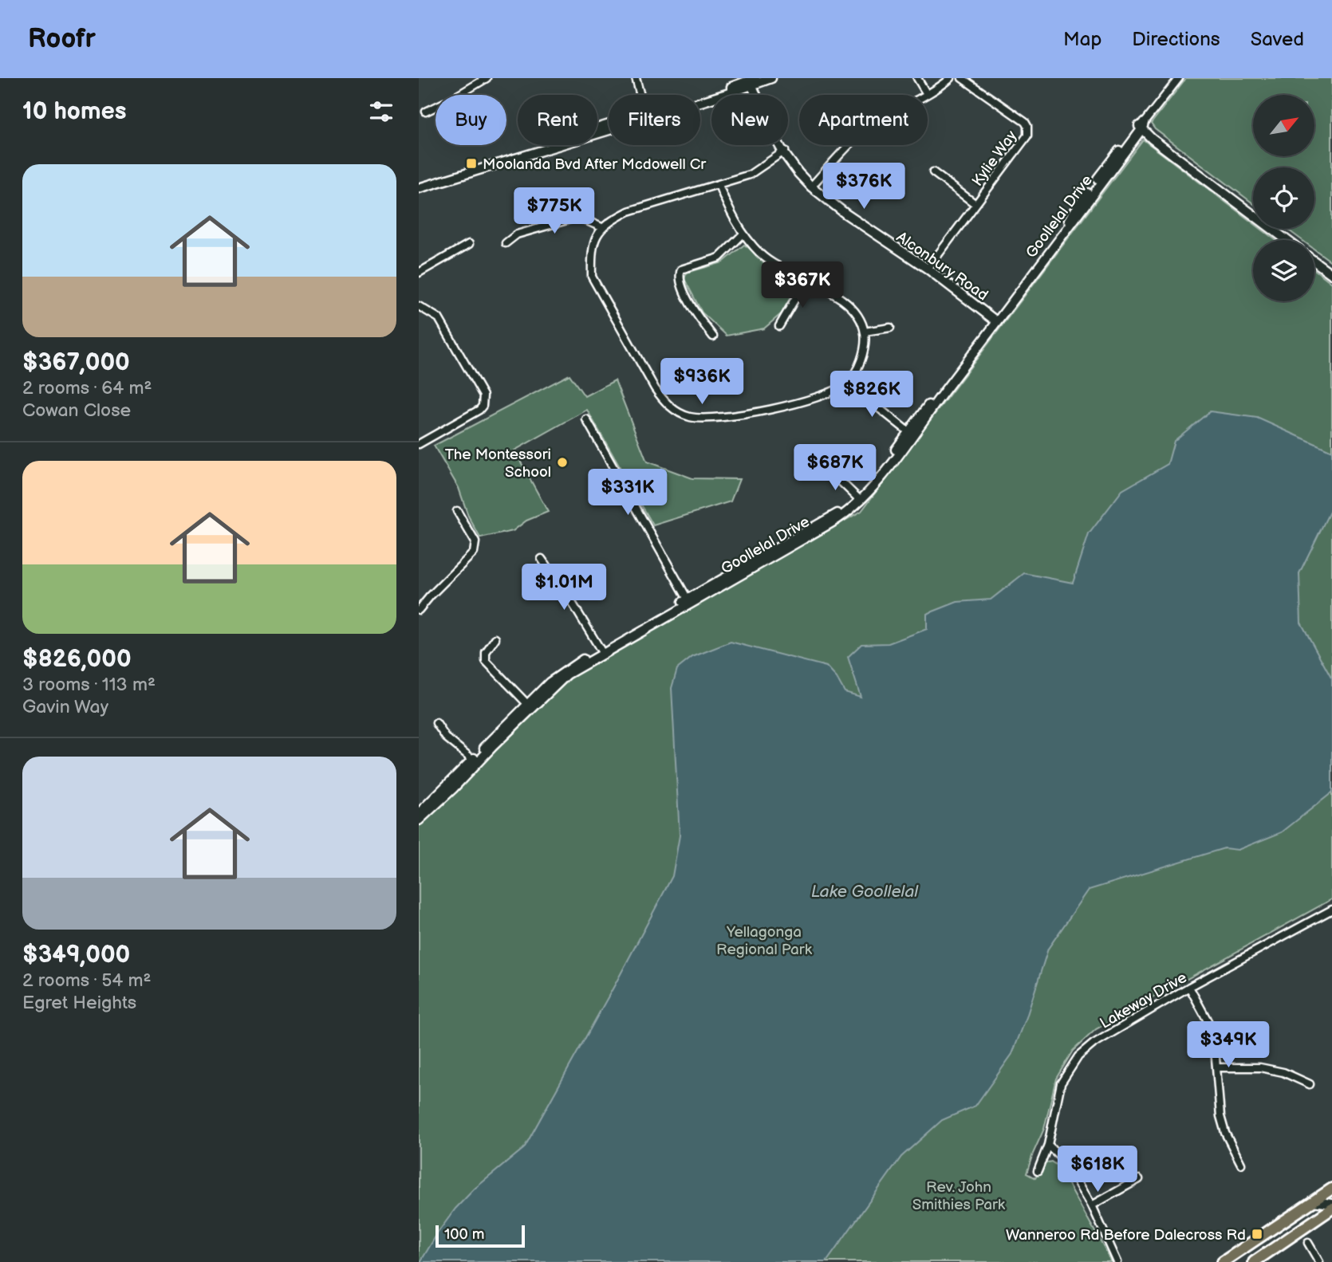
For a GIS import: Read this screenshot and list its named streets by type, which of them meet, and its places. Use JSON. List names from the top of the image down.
{
  "streets": {
    "street": [
      "Kylie Way",
      "Goollelal Drive",
      "Alconbury Road",
      "Lakeway Drive"
    ]
  },
  "crossings": [
    ["Kylie Way", "Alconbury Road"],
    ["Goollelal Drive", "Alconbury Road"]
  ],
  "water": ["Lake Goollelal"],
  "parks": ["Yellagonga Regional Park", "Rev. John Smithies Park"],
  "places": {
    "transit": ["Moolanda Bvd After Mcdowell Cr", "Wanneroo Rd Before Dalecross Rd"],
    "other": ["The Montessori School"]
  },
  "scale_bar": "100 m",
  "north": "top right",
  "page": {
    "header": "Roofr",
    "nav": ["Map", "Directions", "Saved"],
    "heading": "10 homes",
    "chip": [
      "Buy",
      "Rent",
      "Filters",
      "New",
      "Apartment"
    ],
    "list": [
      {
        "name": "$367,000",
        "note": "2 rooms · 64 m² · Cowan Close"
      },
      {
        "name": "$826,000",
        "note": "3 rooms · 113 m² · Gavin Way"
      },
      {
        "name": "$349,000",
        "note": "2 rooms · 54 m² · Egret Heights"
      }
    ],
    "price": [
      "$376K",
      "$775K",
      "$367K",
      "$936K",
      "$826K",
      "$687K",
      "$331K",
      "$1.01M",
      "$349K",
      "$618K"
    ],
    "scale": "100 m"
  }
}
